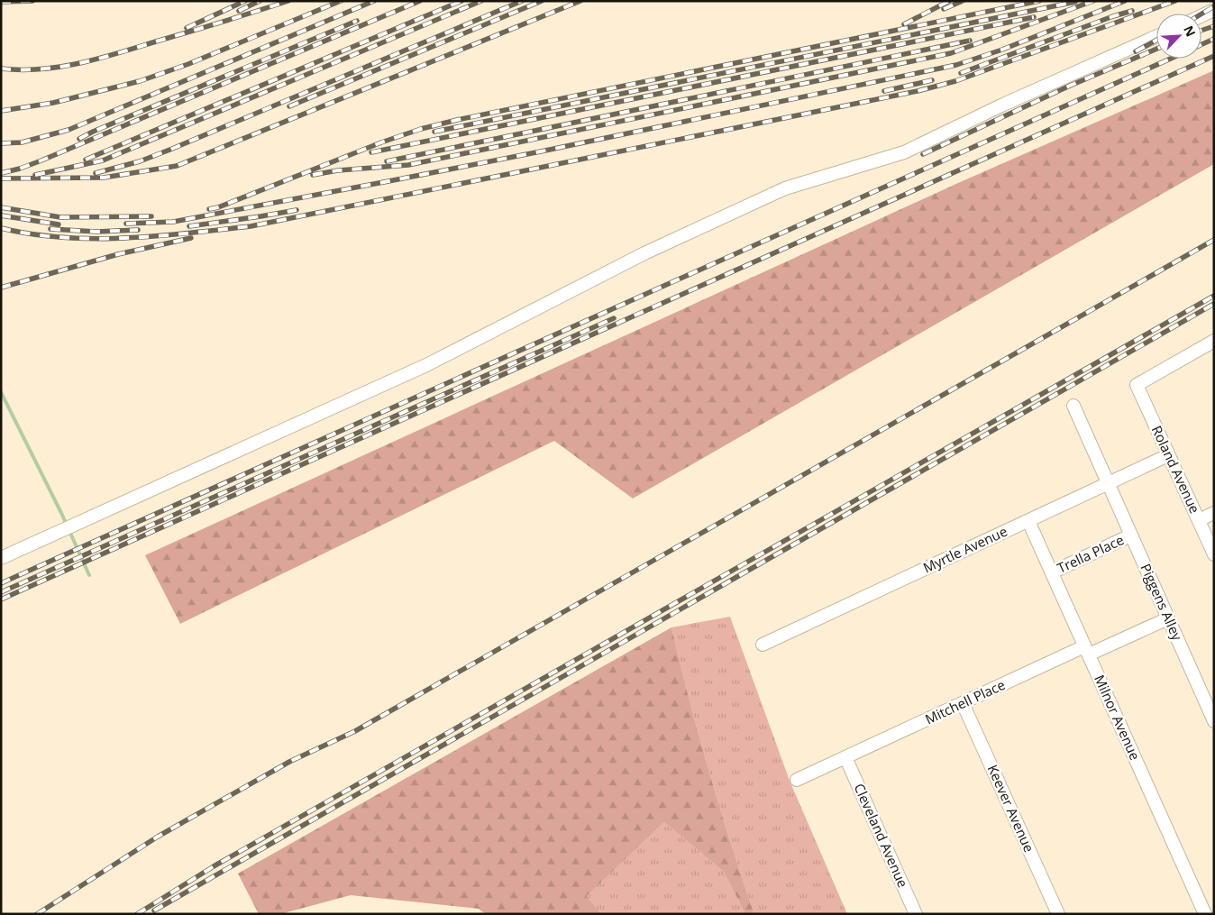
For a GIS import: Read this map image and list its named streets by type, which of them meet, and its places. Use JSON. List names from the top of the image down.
{
  "streets": {
    "street": [
      "Roland Avenue",
      "Myrtle Avenue",
      "Trella Place",
      "Piggens Alley",
      "Mitchell Place",
      "Milnor Avenue",
      "Keever Avenue",
      "Cleveland Avenue"
    ]
  },
  "crossings": [
    ["Roland Avenue", "Myrtle Avenue"],
    ["Myrtle Avenue", "Piggens Alley"],
    ["Myrtle Avenue", "Milnor Avenue"],
    ["Trella Place", "Piggens Alley"],
    ["Trella Place", "Milnor Avenue"],
    ["Piggens Alley", "Mitchell Place"],
    ["Mitchell Place", "Milnor Avenue"],
    ["Mitchell Place", "Keever Avenue"],
    ["Mitchell Place", "Cleveland Avenue"]
  ],
  "north": "top right"
}
